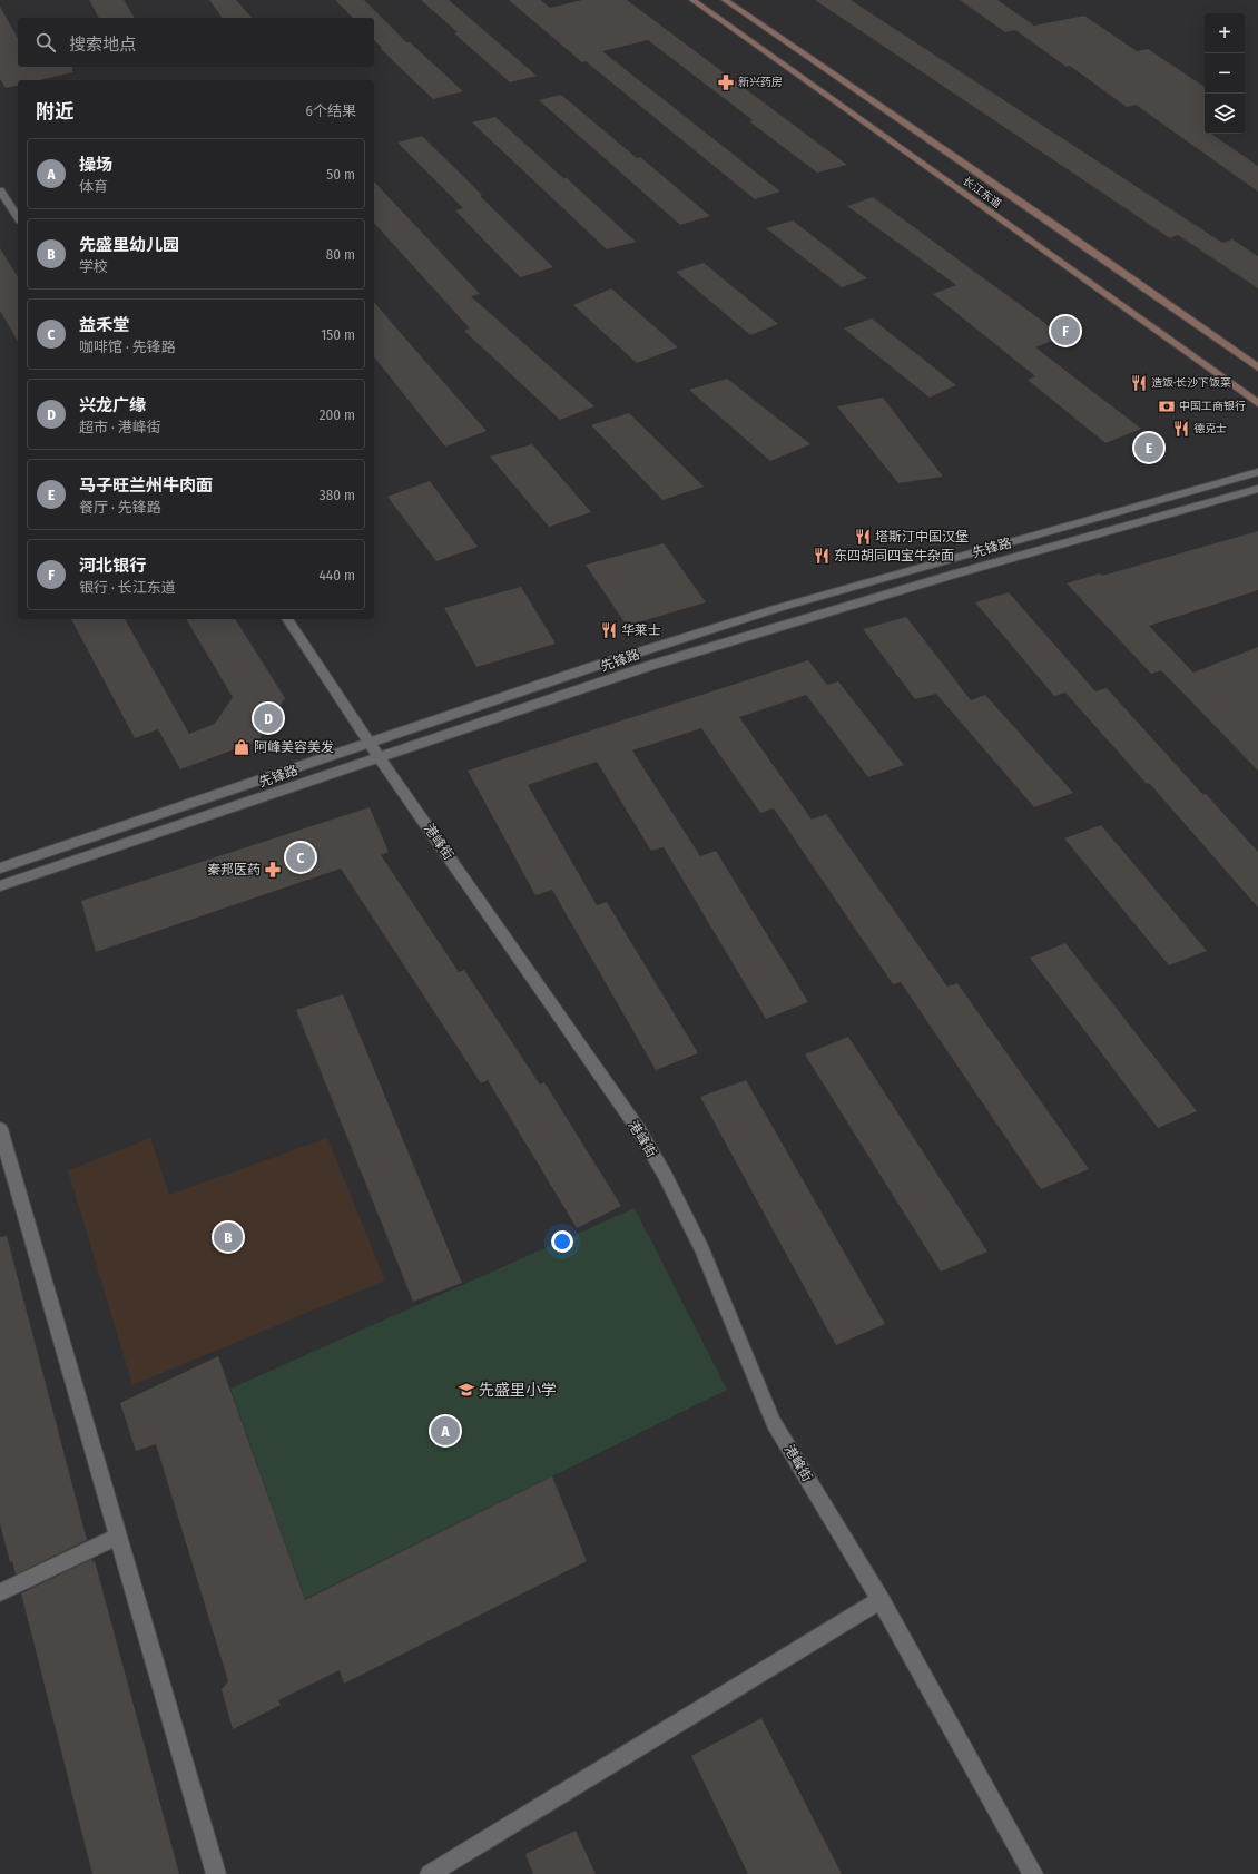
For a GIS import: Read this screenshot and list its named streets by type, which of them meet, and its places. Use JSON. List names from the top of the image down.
{
  "streets": {
    "main road": ["长江东道"],
    "street": ["先锋路", "港峰街"]
  },
  "crossings": [
    ["先锋路", "港峰街"]
  ],
  "places": {
    "pharmacy": ["新兴药房", "秦邦医药"],
    "restaurant": [
      "造饭·长沙下饭菜",
      "德克士",
      "塔斯汀中国汉堡",
      "东四胡同四宝牛杂面",
      "华莱士"
    ],
    "bank": ["中国工商银行"],
    "shop": ["阿峰美容美发"],
    "school or university": ["先盛里小学"]
  },
  "page": {
    "map_buttons": ["+", "−"],
    "search": "搜索地点",
    "heading": ["附近", "6个结果"],
    "list": [
      {
        "mark": "A",
        "name": "操场",
        "note": "体育",
        "value": "50 m"
      },
      {
        "mark": "B",
        "name": "先盛里幼儿园",
        "note": "学校",
        "value": "80 m"
      },
      {
        "mark": "C",
        "name": "益禾堂",
        "note": "咖啡馆 · 先锋路",
        "value": "150 m"
      },
      {
        "mark": "D",
        "name": "兴龙广缘",
        "note": "超市 · 港峰街",
        "value": "200 m"
      },
      {
        "mark": "E",
        "name": "马子旺兰州牛肉面",
        "note": "餐厅 · 先锋路",
        "value": "380 m"
      },
      {
        "mark": "F",
        "name": "河北银行",
        "note": "银行 · 长江东道",
        "value": "440 m"
      }
    ],
    "pins": [
      "F",
      "E",
      "D",
      "C",
      "B",
      "A"
    ]
  }
}
